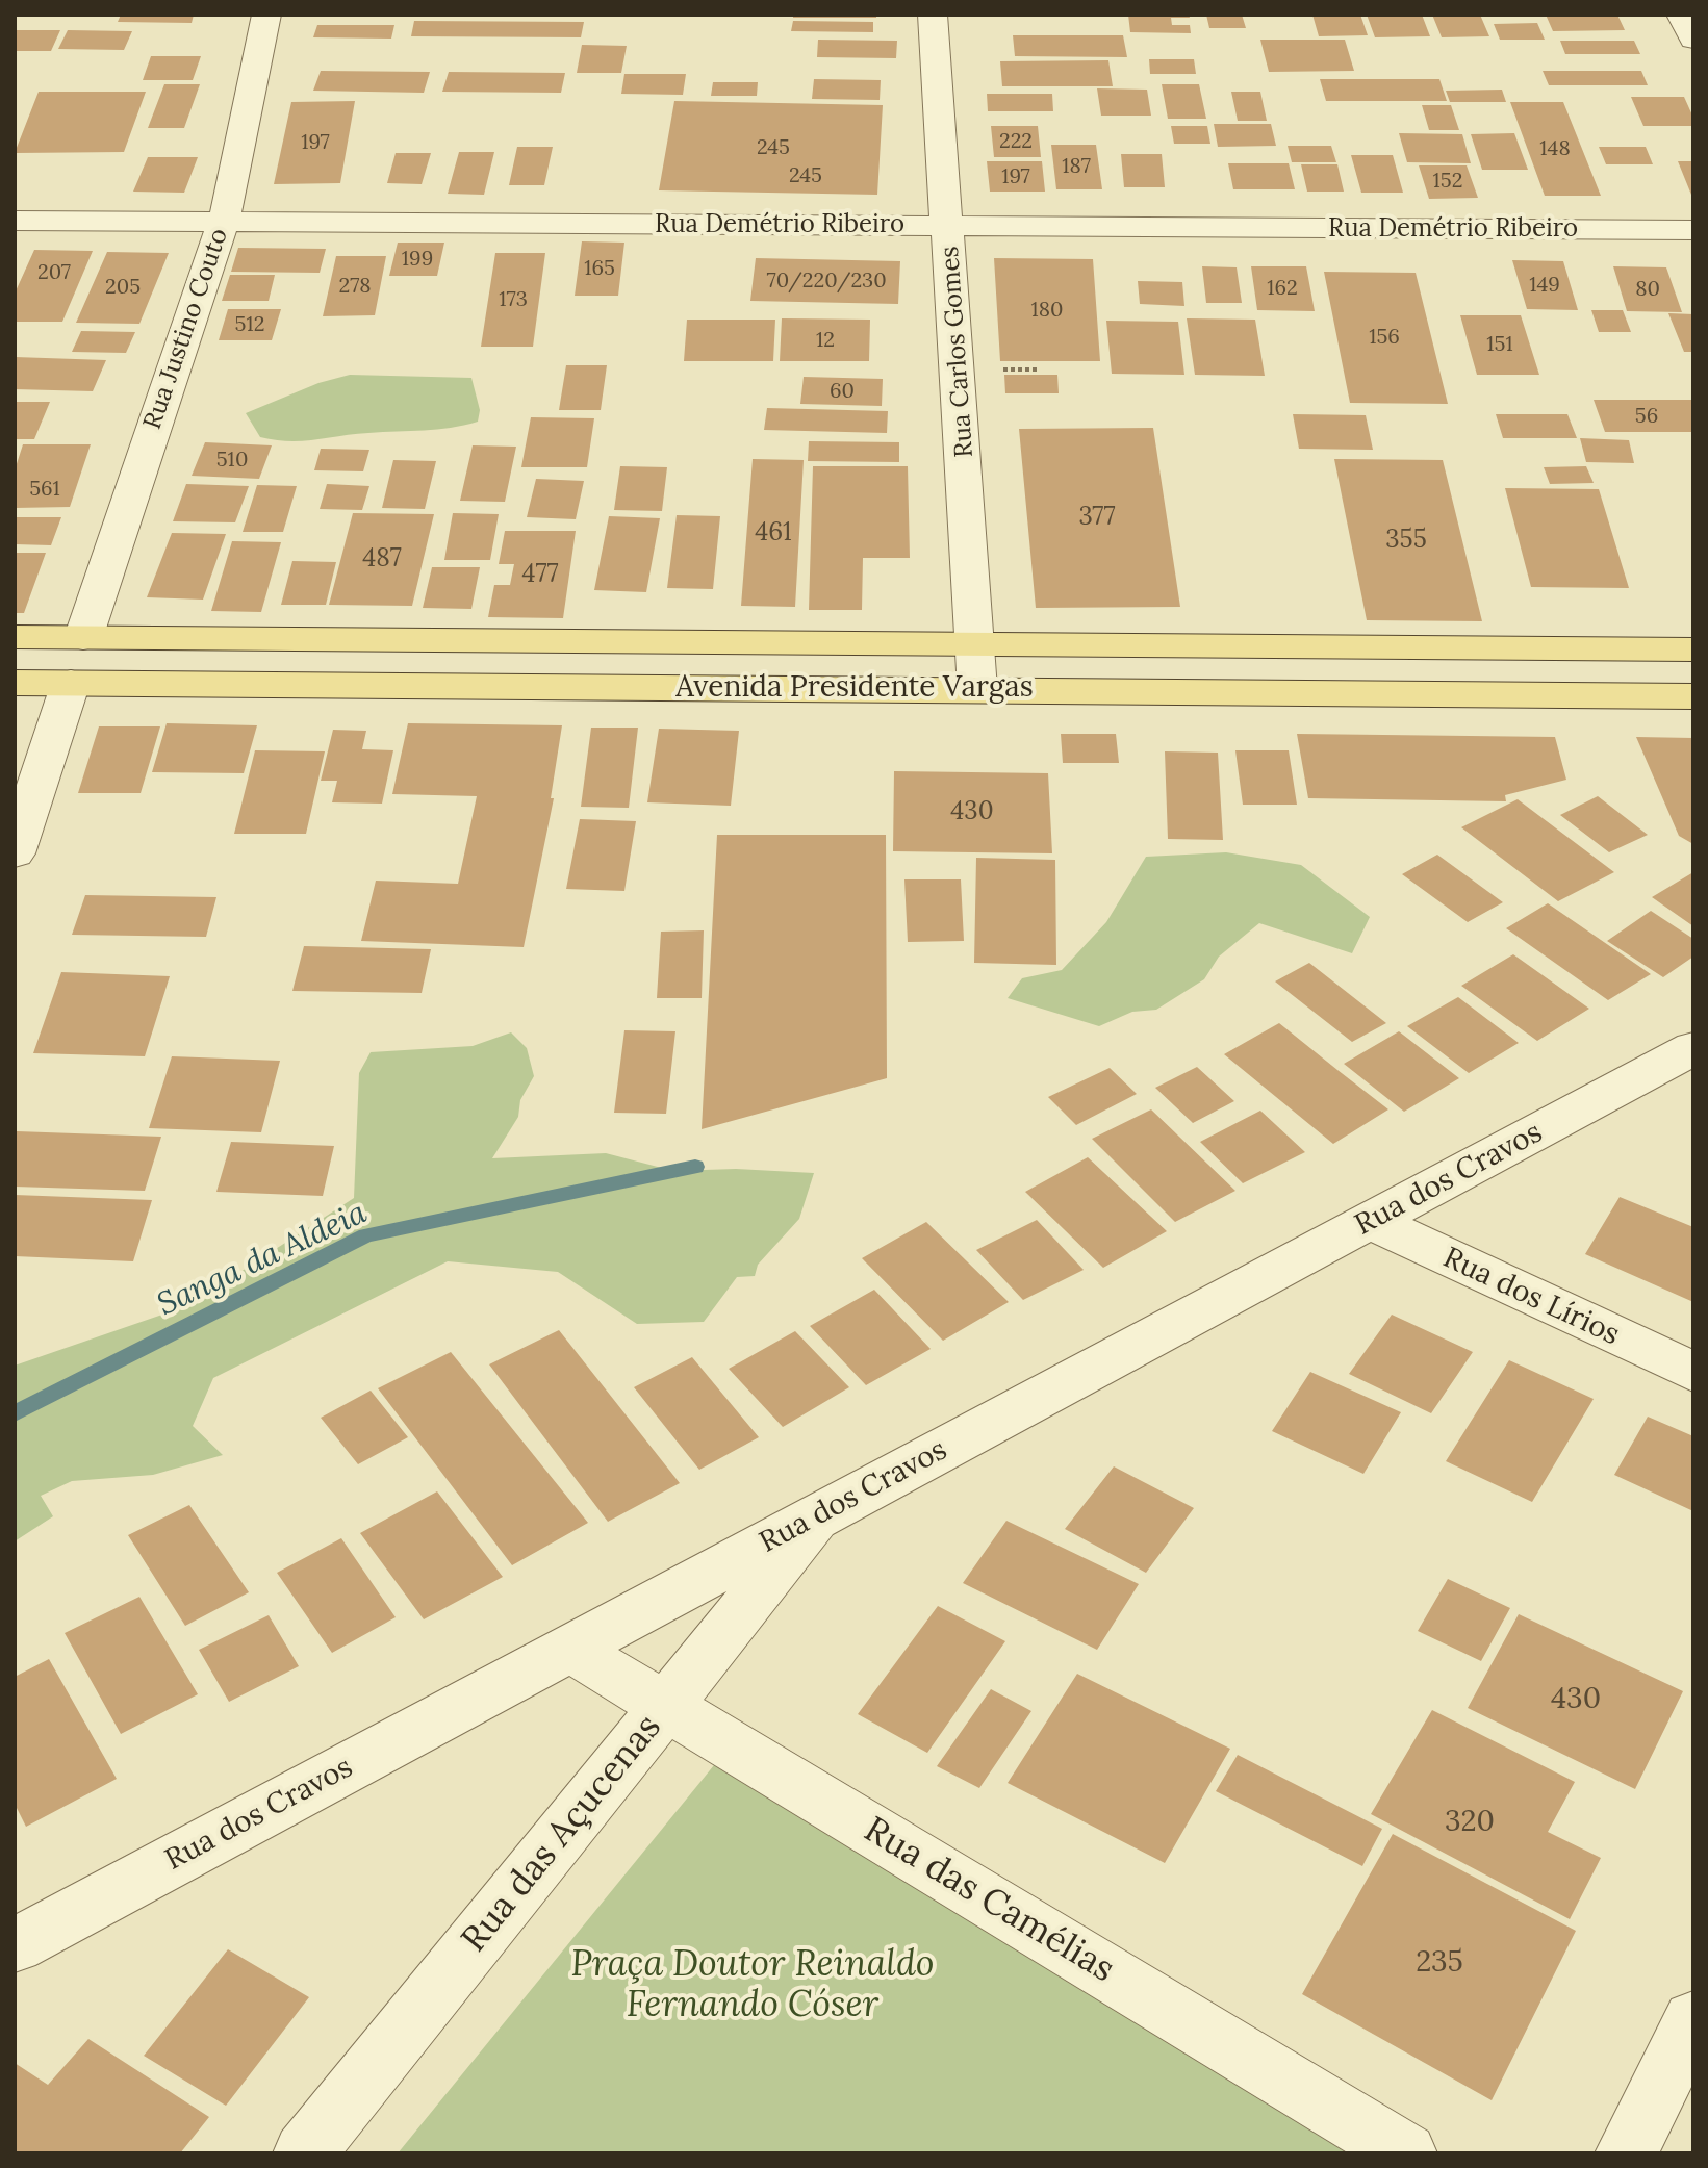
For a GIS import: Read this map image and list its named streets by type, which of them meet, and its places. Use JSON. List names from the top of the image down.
{
  "streets": {
    "main road": ["Avenida Presidente Vargas"],
    "street": [
      "Rua Demétrio Ribeiro",
      "Rua Justino Couto",
      "Rua Carlos Gomes",
      "Rua dos Cravos",
      "Rua dos Lírios",
      "Rua das Açucenas",
      "Rua das Camélias"
    ]
  },
  "crossings": [
    ["Rua Demétrio Ribeiro", "Rua Justino Couto"],
    ["Rua Demétrio Ribeiro", "Rua Carlos Gomes"],
    ["Rua Justino Couto", "Avenida Presidente Vargas"],
    ["Rua Carlos Gomes", "Avenida Presidente Vargas"],
    ["Rua dos Cravos", "Rua dos Lírios"],
    ["Rua dos Cravos", "Rua das Açucenas"],
    ["Rua dos Cravos", "Rua das Camélias"],
    ["Rua das Açucenas", "Rua das Camélias"]
  ],
  "water": ["Sanga da Aldeia"],
  "parks": ["Praça Doutor Reinaldo Fernando Cóser"],
  "house_numbers": [
    "222",
    "197",
    "245",
    "148",
    "187",
    "245",
    "197",
    "152",
    "199",
    "165",
    "207",
    "70/220/230",
    "149",
    "278",
    "205",
    "162",
    "80",
    "173",
    "180",
    "512",
    "156",
    "12",
    "151",
    "60",
    "56",
    "510",
    "561",
    "377",
    "461",
    "355",
    "487",
    "477",
    "430",
    "430",
    "320",
    "235"
  ]
}
